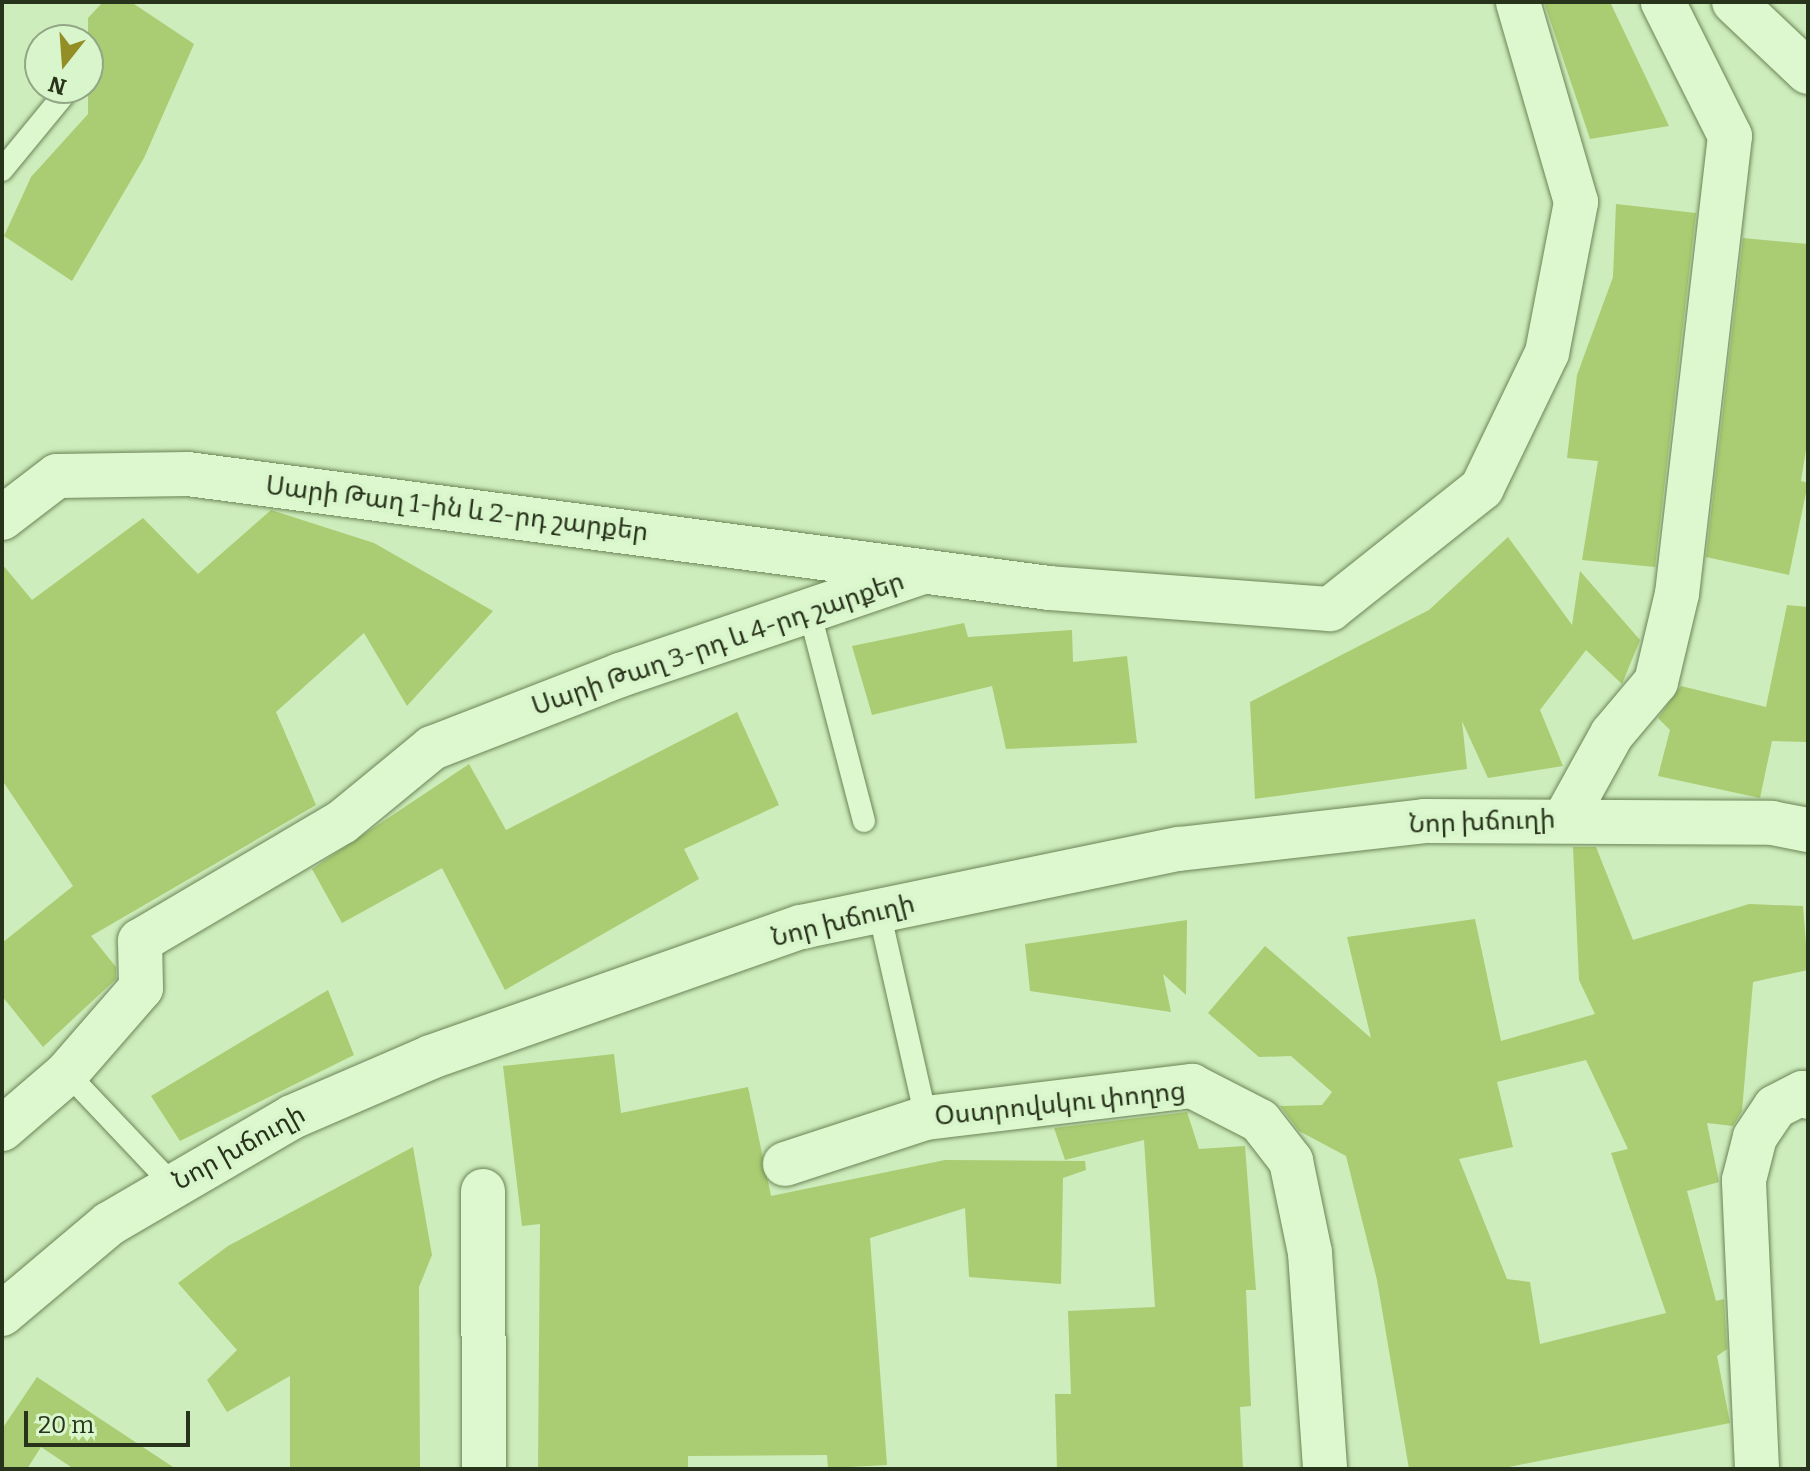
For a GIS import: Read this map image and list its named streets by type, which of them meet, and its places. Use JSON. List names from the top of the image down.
{
  "streets": {
    "street": [
      "Սարի Թաղ 1-ին և 2-րդ շարքեր",
      "Սարի Թաղ 3-րդ և 4-րդ շարքեր",
      "Նոր խճուղի",
      "Օստրովսկու փողոց"
    ]
  },
  "crossings": [
    ["Սարի Թաղ 1-ին և 2-րդ շարքեր", "Սարի Թաղ 3-րդ և 4-րդ շարքեր"]
  ],
  "scale_bar": "20 m",
  "north": "bottom"
}
